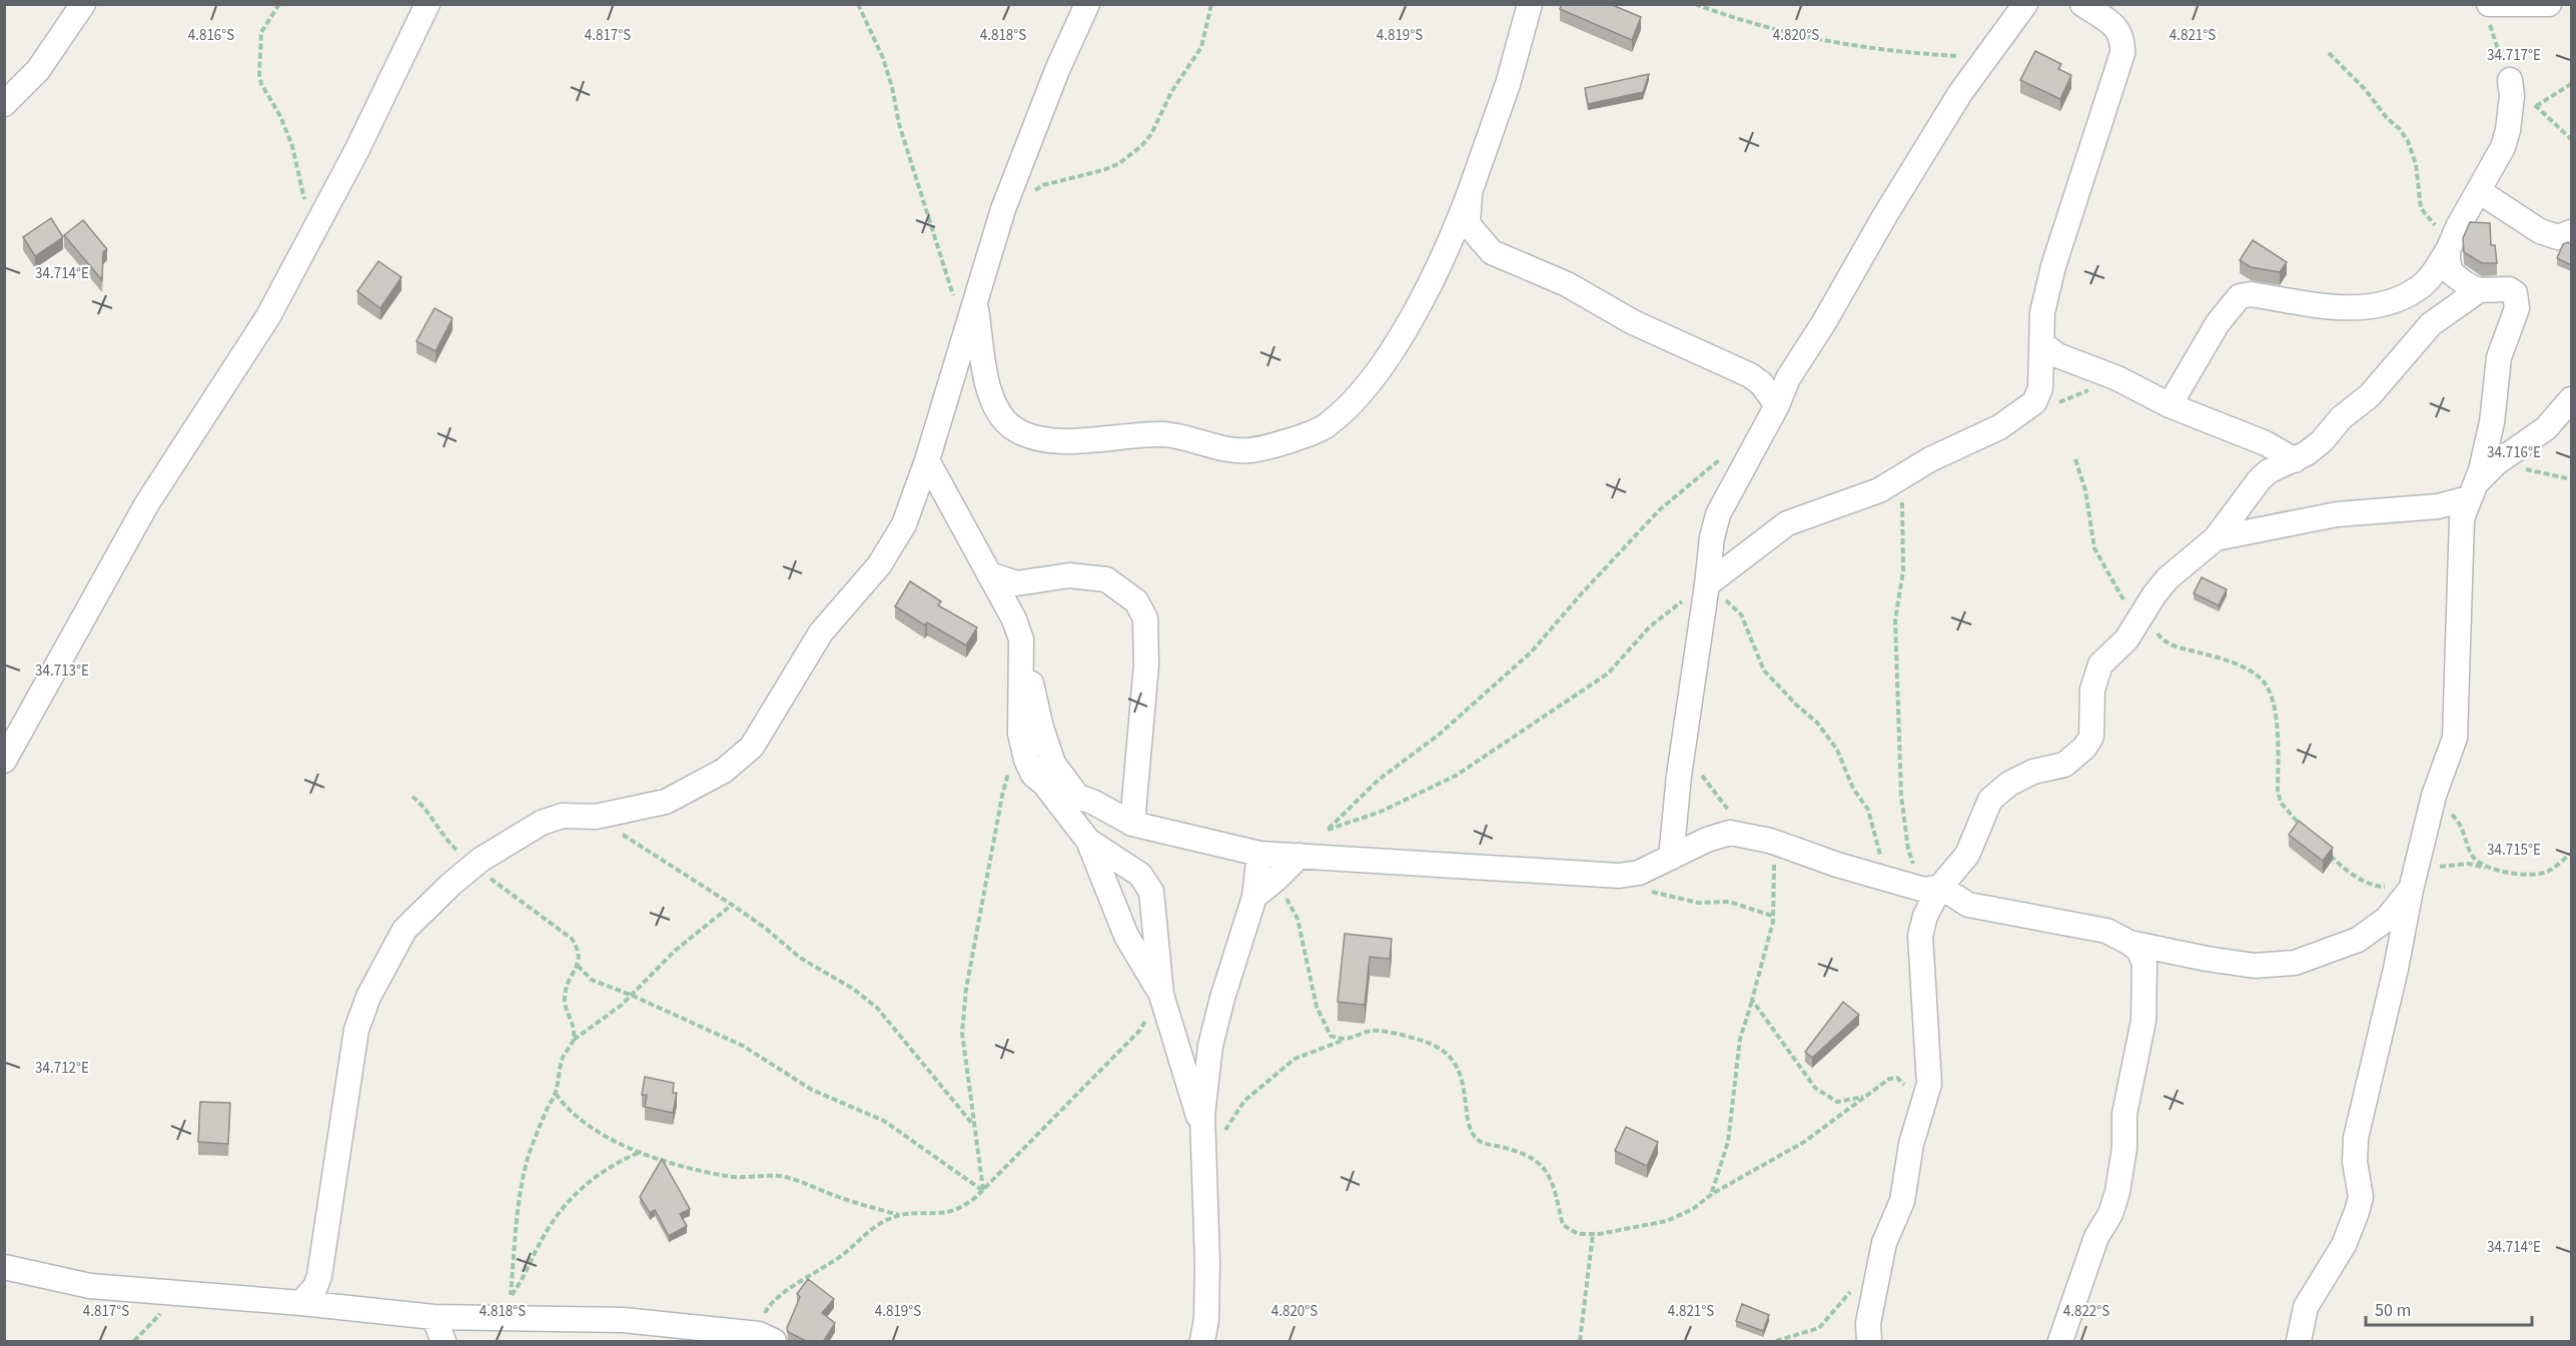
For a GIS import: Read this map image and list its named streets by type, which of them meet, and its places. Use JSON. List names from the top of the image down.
{
  "scale_bar": "50 m",
  "coordinates": [
    "4.817°S",
    "4.819°S",
    "4.821°S",
    "4.816°S",
    "4.818°S",
    "4.820°S",
    "34.717°E",
    "34.714°E",
    "34.716°E",
    "34.713°E",
    "34.715°E",
    "34.712°E",
    "4.822°S"
  ]
}
